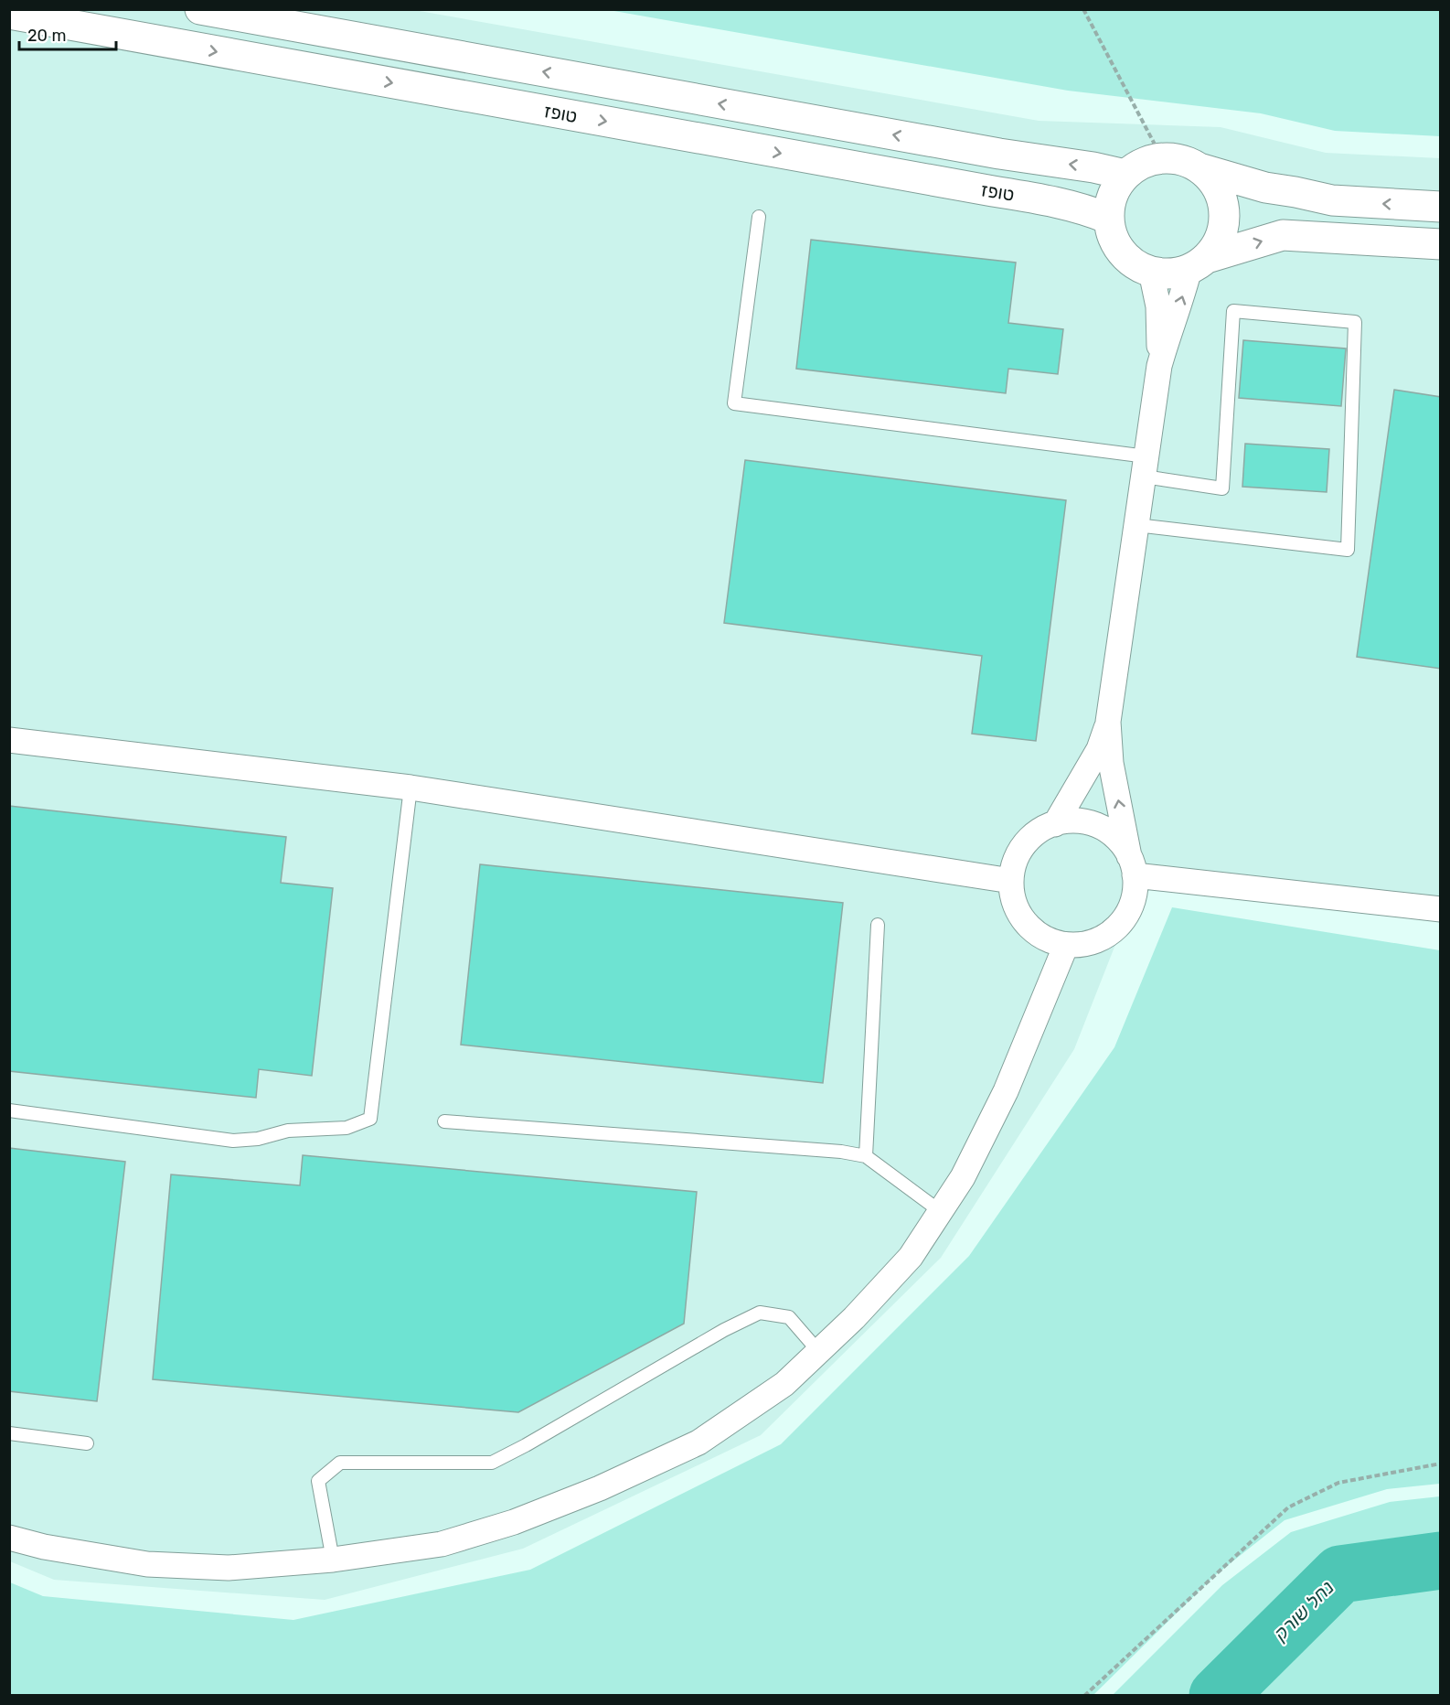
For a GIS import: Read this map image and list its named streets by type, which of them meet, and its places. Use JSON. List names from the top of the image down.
{
  "streets": {
    "street": ["טופז"]
  },
  "water": ["נחל שורק"],
  "scale_bar": "20 m"
}
